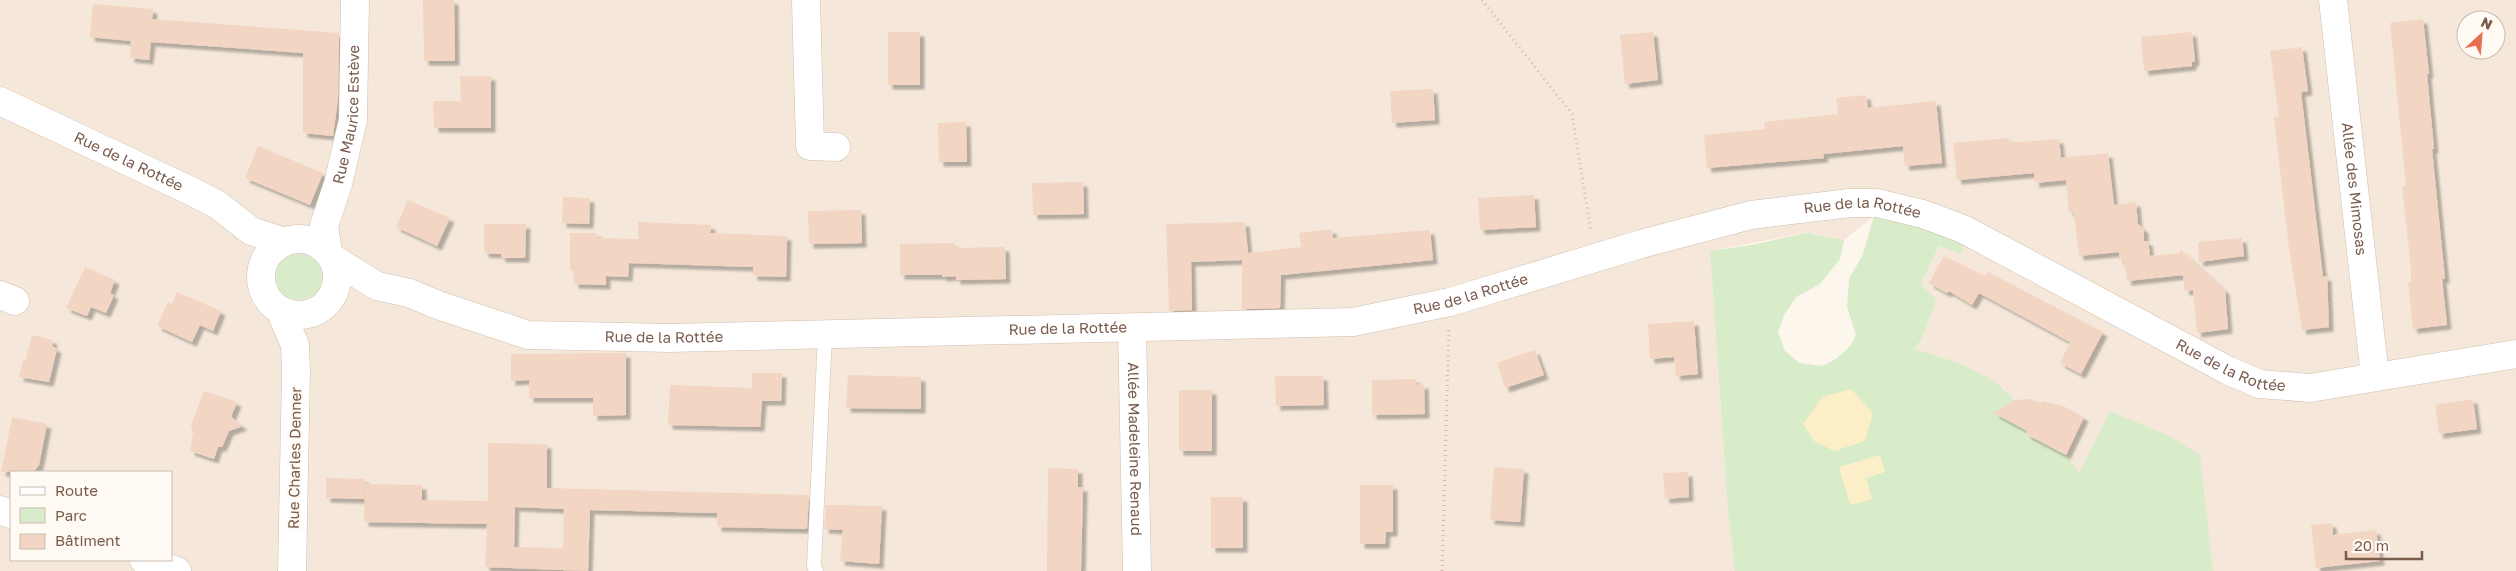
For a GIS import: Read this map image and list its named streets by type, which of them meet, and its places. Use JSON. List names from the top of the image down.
{
  "streets": {
    "street": [
      "Rue Maurice Estève",
      "Rue de la Rottée",
      "Allée des Mimosas",
      "Allée Madeleine Renaud",
      "Rue Charles Denner"
    ]
  },
  "crossings": [
    ["Rue Maurice Estève", "Rue de la Rottée"],
    ["Rue Maurice Estève", "Rue Charles Denner"],
    ["Rue de la Rottée", "Allée des Mimosas"],
    ["Rue de la Rottée", "Allée Madeleine Renaud"],
    ["Rue de la Rottée", "Rue Charles Denner"]
  ],
  "legend": ["Route", "Parc", "Bâtiment"],
  "scale_bar": "20 m",
  "north": "top right"
}
